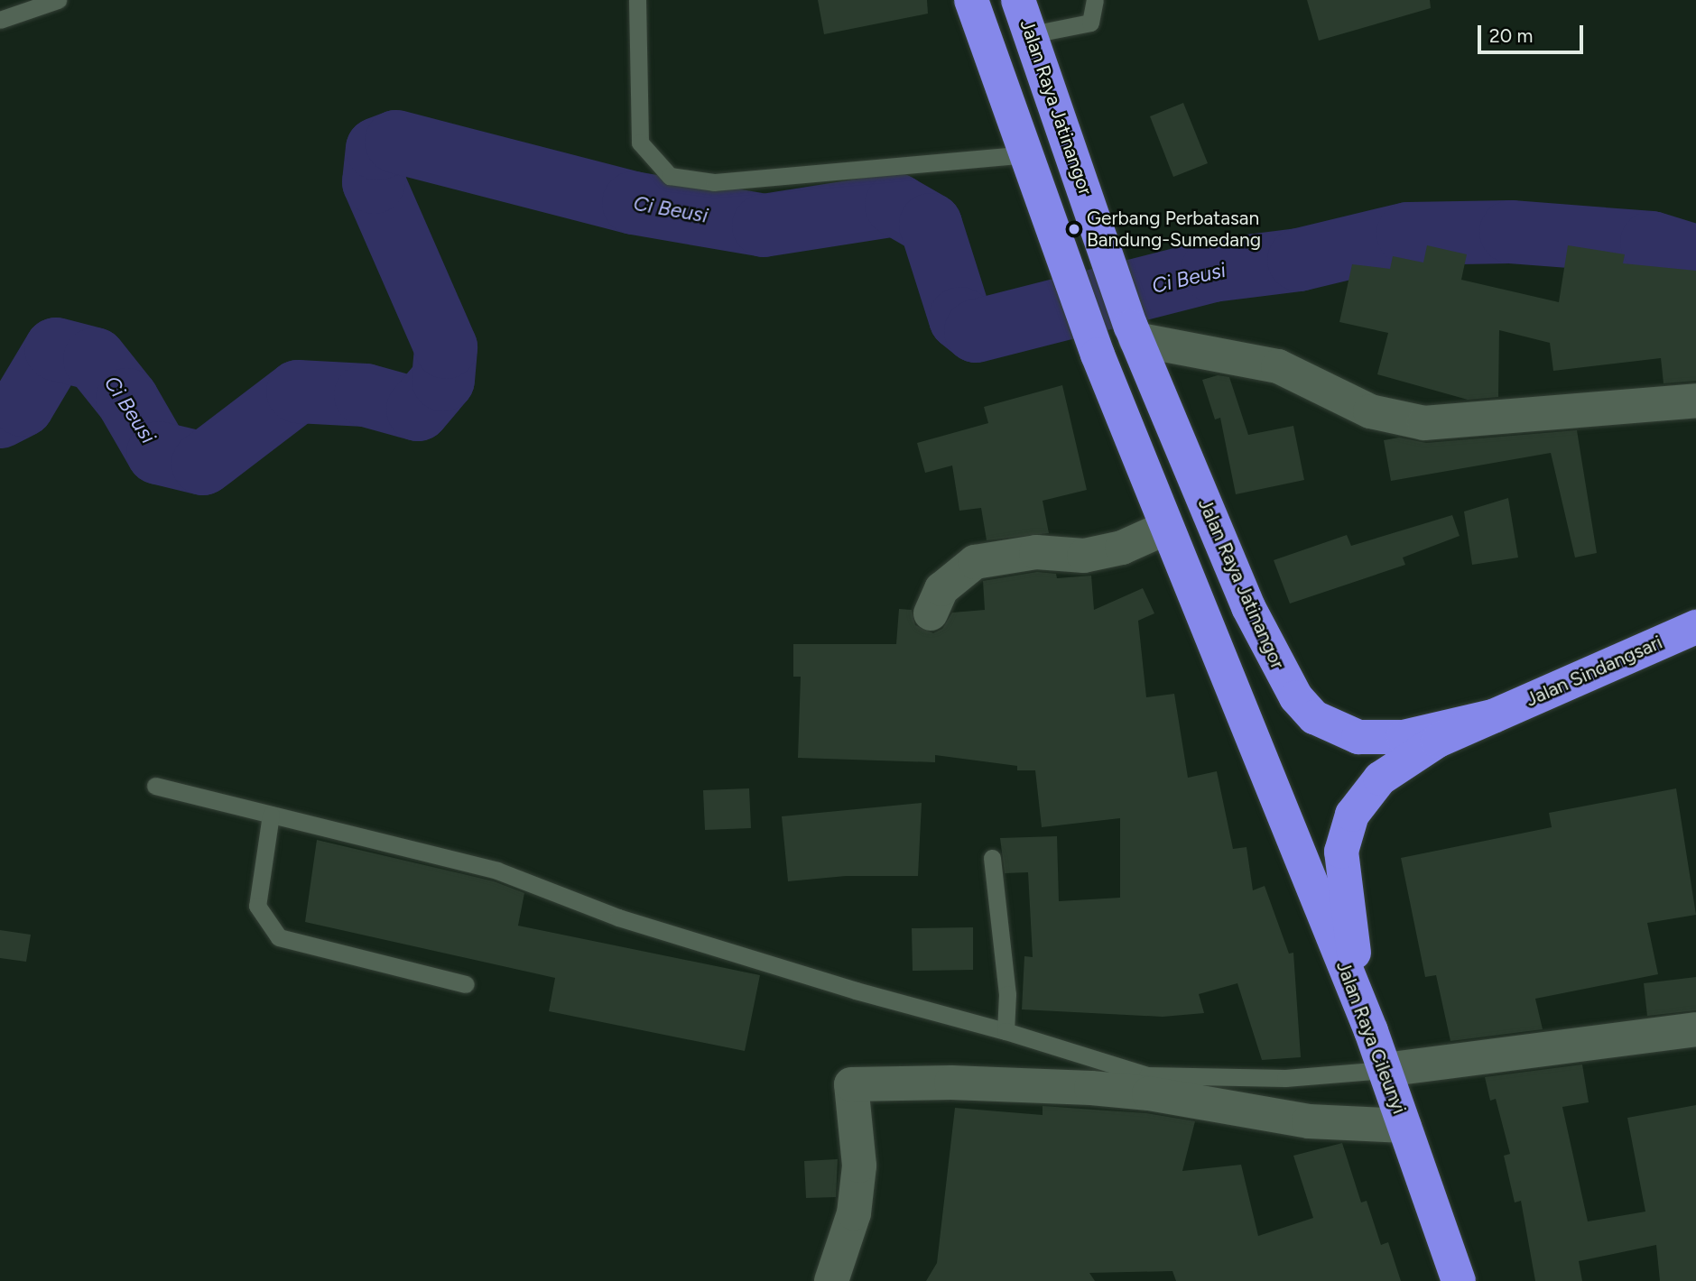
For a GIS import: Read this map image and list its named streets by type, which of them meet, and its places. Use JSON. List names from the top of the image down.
{
  "streets": {
    "highway": ["Jalan Raya Jatinangor", "Jalan Sindangsari", "Jalan Raya Cileunyi"]
  },
  "crossings": [
    ["Jalan Raya Jatinangor", "Jalan Sindangsari"]
  ],
  "water": ["Ci Beusi"],
  "places": ["Gerbang Perbatasan Bandung-Sumedang"],
  "scale_bar": "20 m"
}
